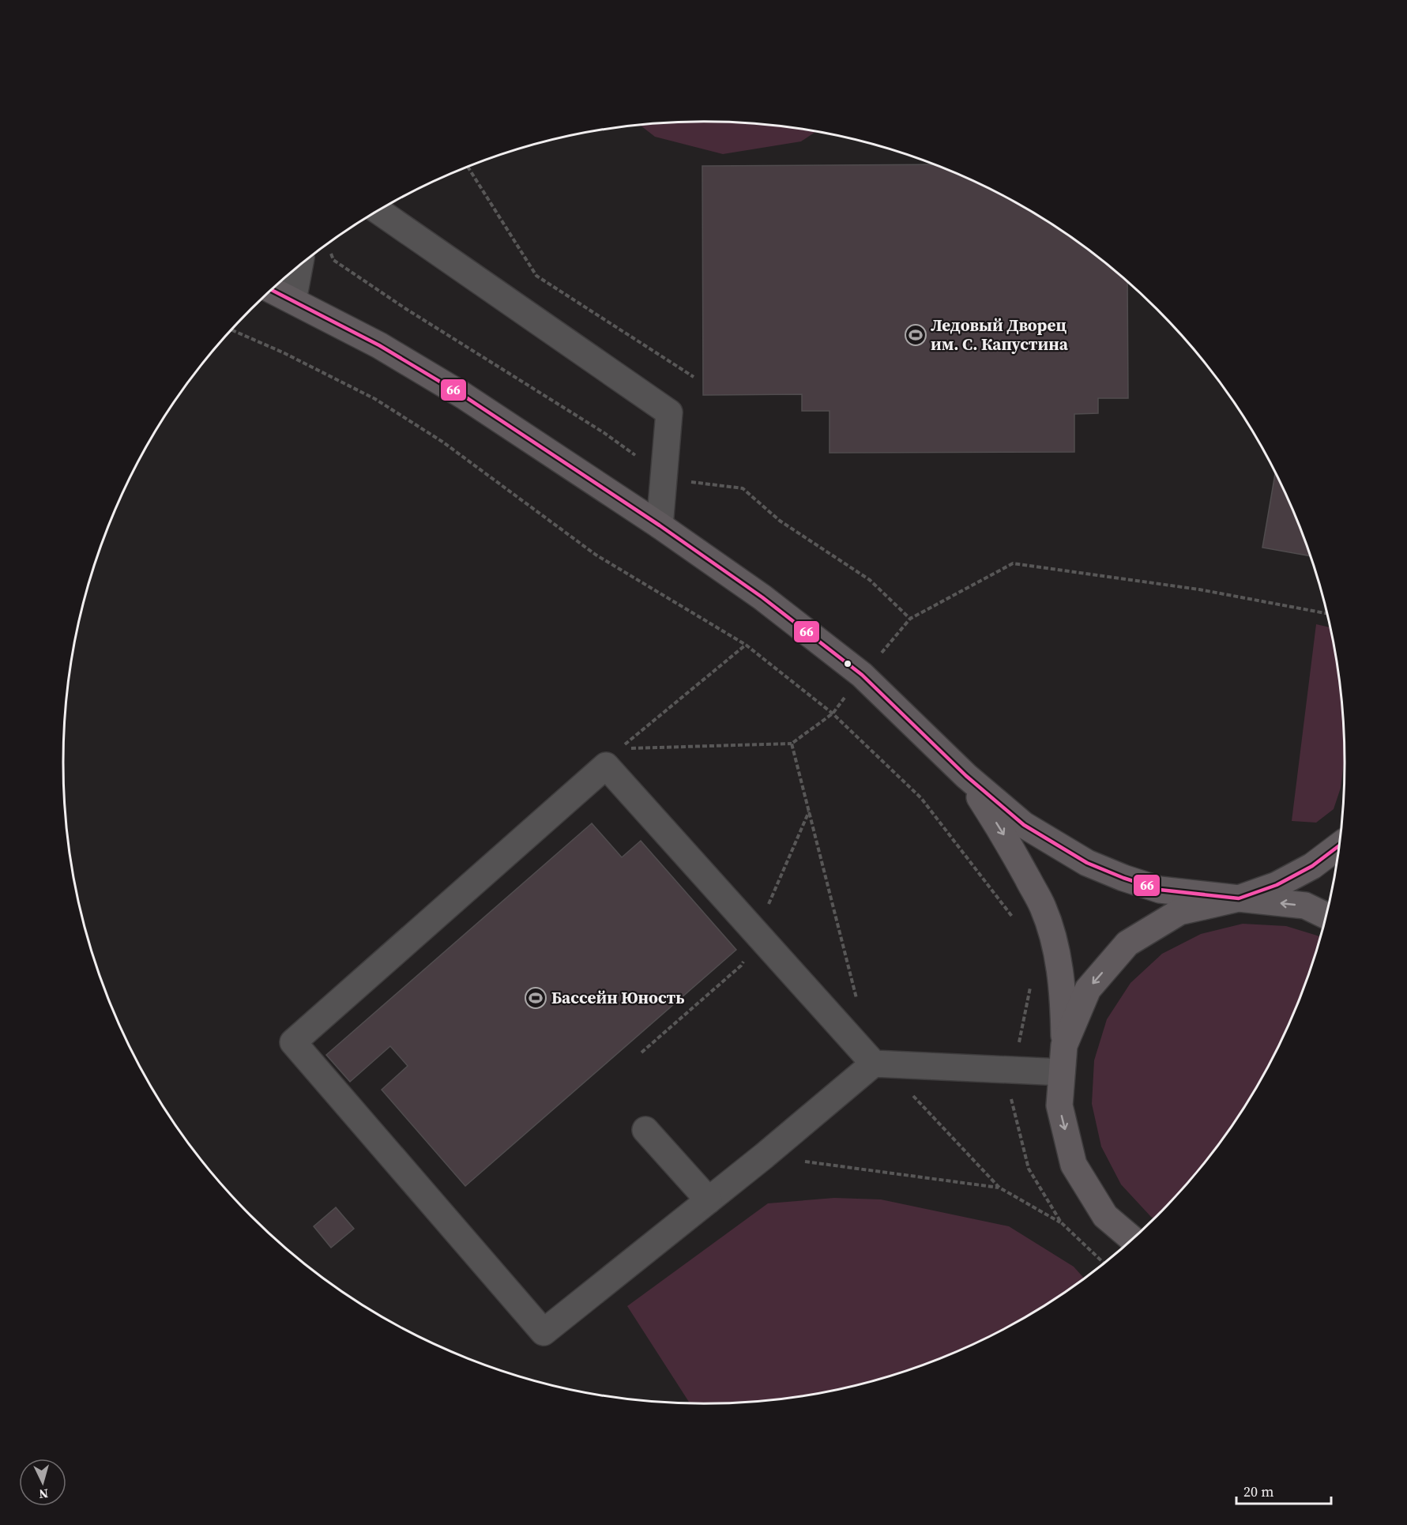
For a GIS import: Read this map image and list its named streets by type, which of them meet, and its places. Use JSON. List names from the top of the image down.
{
  "places": {
    "sports": ["Ледовый Дворец им. С. Капустина", "Бассейн Юность"]
  },
  "lines": ["transit line 66"],
  "scale_bar": "20 m",
  "north": "bottom"
}
